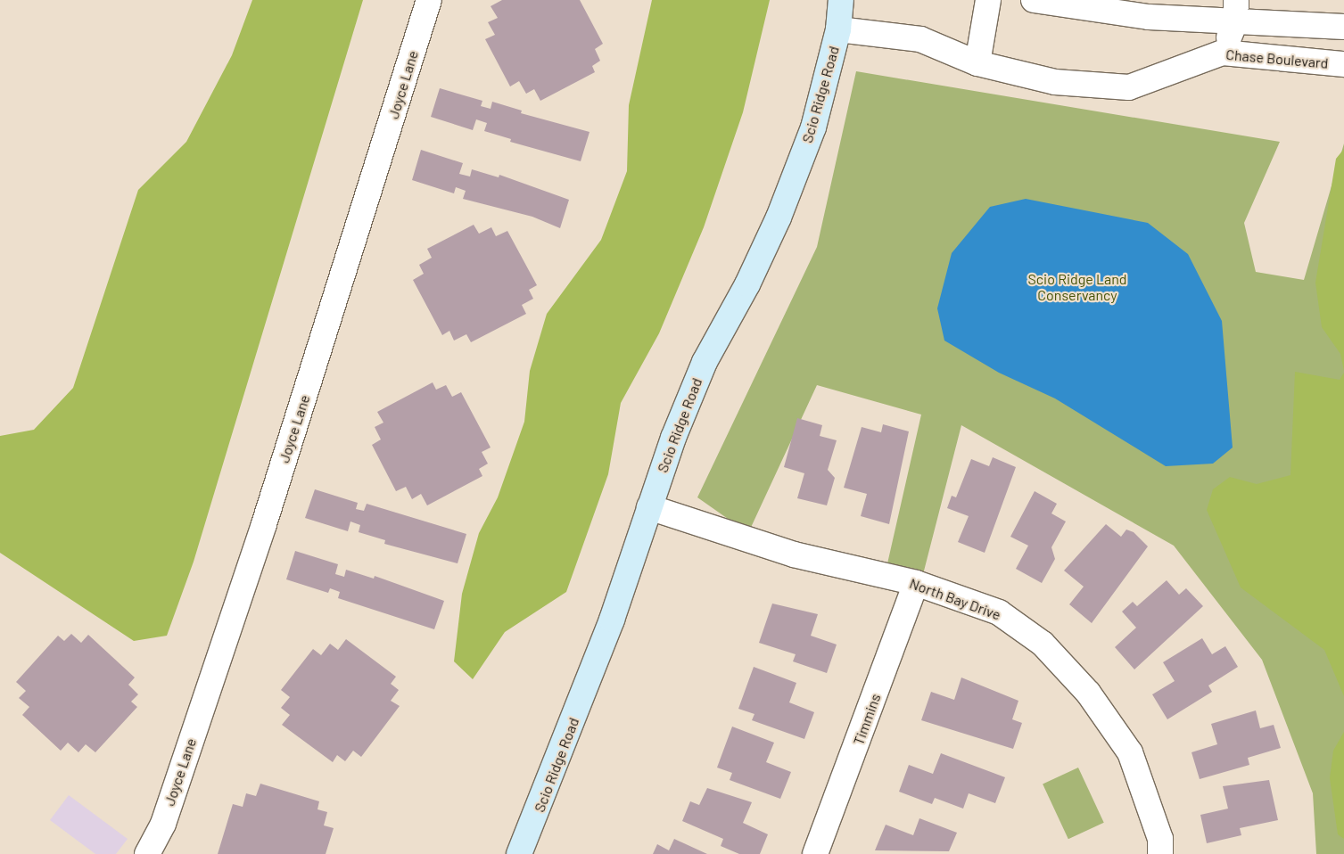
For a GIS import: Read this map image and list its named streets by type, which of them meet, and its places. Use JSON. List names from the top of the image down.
{
  "streets": {
    "street": [
      "Chase Boulevard",
      "Joyce Lane",
      "Scio Ridge Road",
      "North Bay Drive",
      "Timmins"
    ]
  },
  "crossings": [
    ["Chase Boulevard", "Scio Ridge Road"],
    ["Scio Ridge Road", "North Bay Drive"],
    ["North Bay Drive", "Timmins"]
  ],
  "parks": ["Scio Ridge Land Conservancy"]
}
